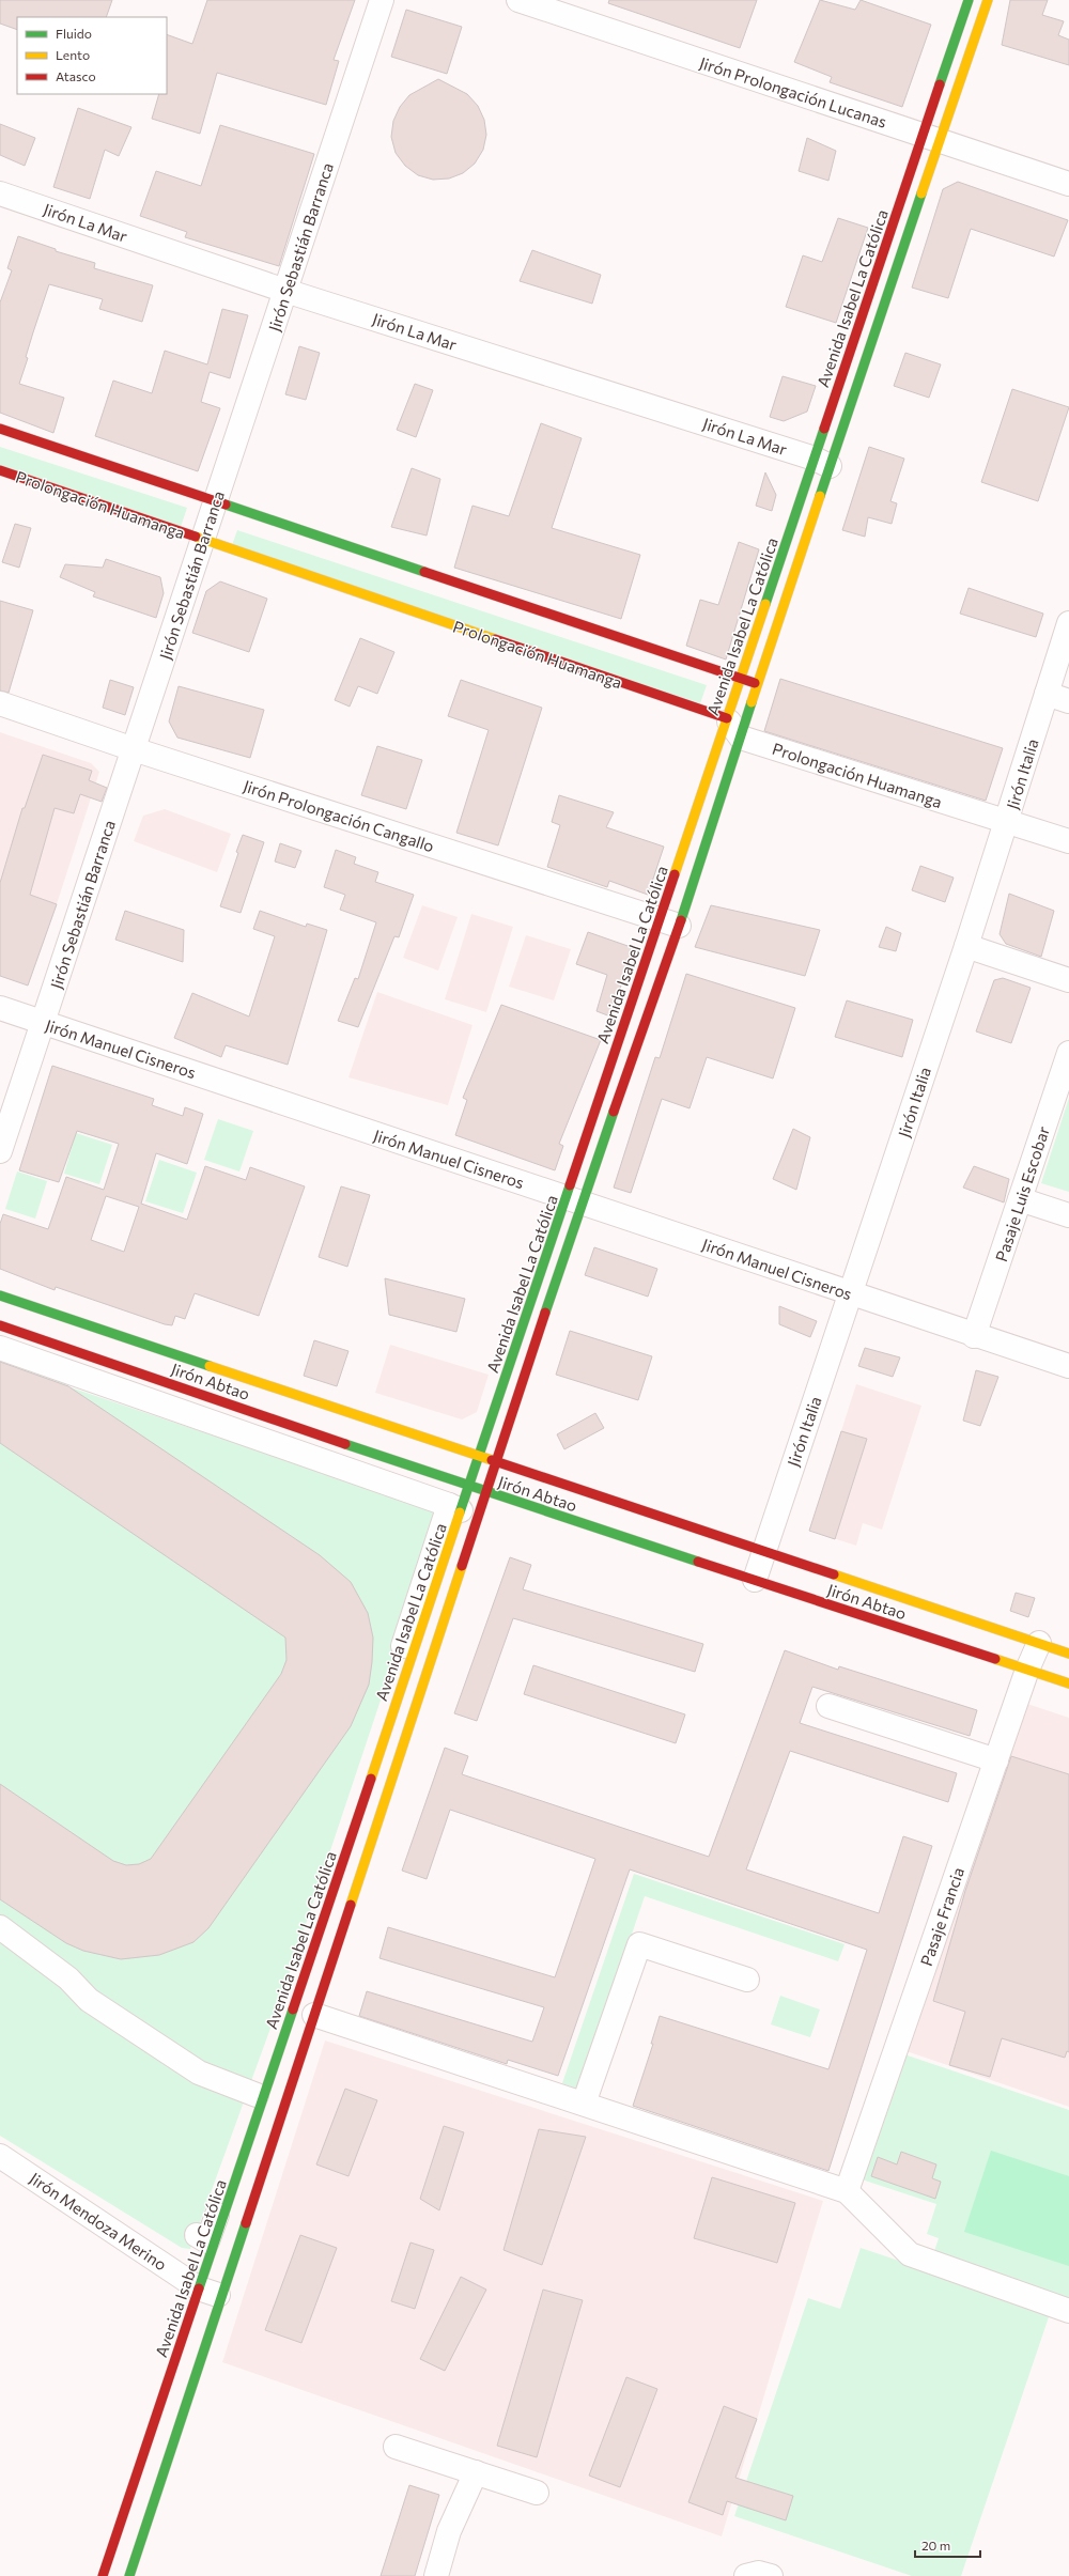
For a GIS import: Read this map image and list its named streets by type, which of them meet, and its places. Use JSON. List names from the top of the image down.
{
  "streets": {
    "street": [
      "Jirón Prolongación Lucanas",
      "Jirón La Mar",
      "Jirón Sebastián Barranca",
      "Avenida Isabel La Católica",
      "Prolongación Huamanga",
      "Jirón Italia",
      "Jirón Prolongación Cangallo",
      "Jirón Manuel Cisneros",
      "Pasaje Luis Escobar",
      "Jirón Abtao",
      "Pasaje Francia",
      "Jirón Mendoza Merino"
    ]
  },
  "crossings": [
    ["Jirón Prolongación Lucanas", "Avenida Isabel La Católica"],
    ["Jirón La Mar", "Jirón Sebastián Barranca"],
    ["Jirón La Mar", "Avenida Isabel La Católica"],
    ["Jirón Sebastián Barranca", "Prolongación Huamanga"],
    ["Jirón Sebastián Barranca", "Jirón Prolongación Cangallo"],
    ["Jirón Sebastián Barranca", "Jirón Manuel Cisneros"],
    ["Avenida Isabel La Católica", "Prolongación Huamanga"],
    ["Avenida Isabel La Católica", "Jirón Prolongación Cangallo"],
    ["Avenida Isabel La Católica", "Jirón Manuel Cisneros"],
    ["Avenida Isabel La Católica", "Jirón Abtao"],
    ["Avenida Isabel La Católica", "Jirón Mendoza Merino"],
    ["Prolongación Huamanga", "Jirón Italia"],
    ["Jirón Italia", "Jirón Manuel Cisneros"],
    ["Jirón Italia", "Jirón Abtao"],
    ["Jirón Manuel Cisneros", "Pasaje Luis Escobar"],
    ["Jirón Abtao", "Pasaje Francia"]
  ],
  "legend": ["Fluido", "Lento", "Atasco"],
  "scale_bar": "20 m"
}
